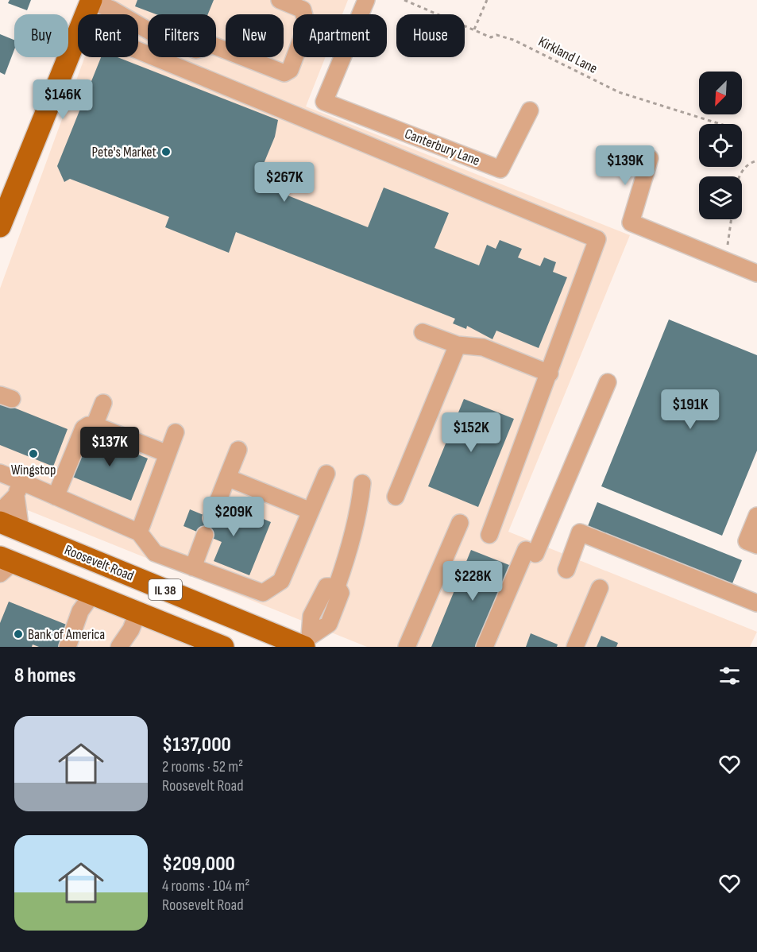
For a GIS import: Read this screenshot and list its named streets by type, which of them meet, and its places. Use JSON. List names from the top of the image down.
{
  "streets": {
    "main road": ["Roosevelt Road", "IL 38"],
    "street": ["Canterbury Lane"],
    "path": ["Kirkland Lane"]
  },
  "places": ["Pete's Market", "Wingstop", "Bank of America"],
  "north": "bottom left",
  "page": {
    "chip": [
      "Buy",
      "Rent",
      "Filters",
      "New",
      "Apartment",
      "House"
    ],
    "price": [
      "$146K",
      "$139K",
      "$267K",
      "$191K",
      "$152K",
      "$137K",
      "$209K",
      "$228K"
    ],
    "heading": "8 homes",
    "list": [
      {
        "name": "$137,000",
        "note": "2 rooms · 52 m² · Roosevelt Road"
      },
      {
        "name": "$209,000",
        "note": "4 rooms · 104 m² · Roosevelt Road"
      }
    ]
  }
}
